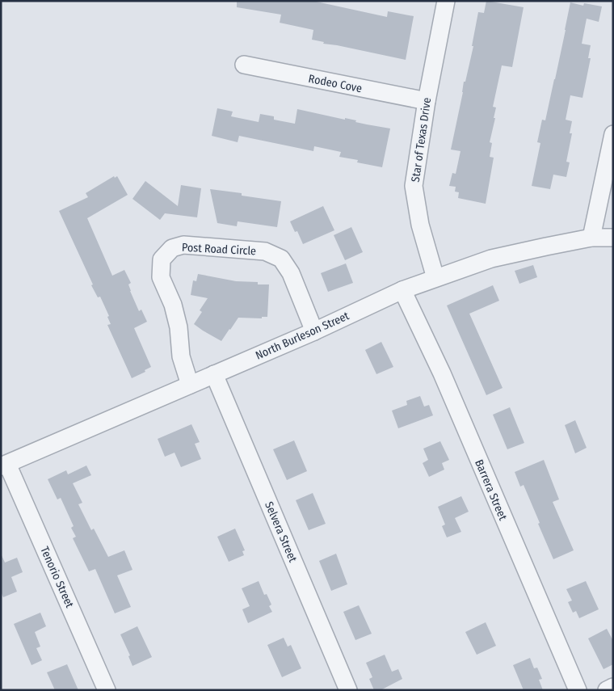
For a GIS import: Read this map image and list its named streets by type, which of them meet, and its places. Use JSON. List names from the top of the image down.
{
  "streets": {
    "street": [
      "Rodeo Cove",
      "Star of Texas Drive",
      "Post Road Circle",
      "North Burleson Street",
      "Barrera Street",
      "Selvera Street",
      "Tenorio Street"
    ]
  },
  "crossings": [
    ["Rodeo Cove", "Star of Texas Drive"],
    ["Star of Texas Drive", "North Burleson Street"],
    ["Post Road Circle", "North Burleson Street"],
    ["North Burleson Street", "Barrera Street"],
    ["North Burleson Street", "Selvera Street"],
    ["North Burleson Street", "Tenorio Street"]
  ]
}
